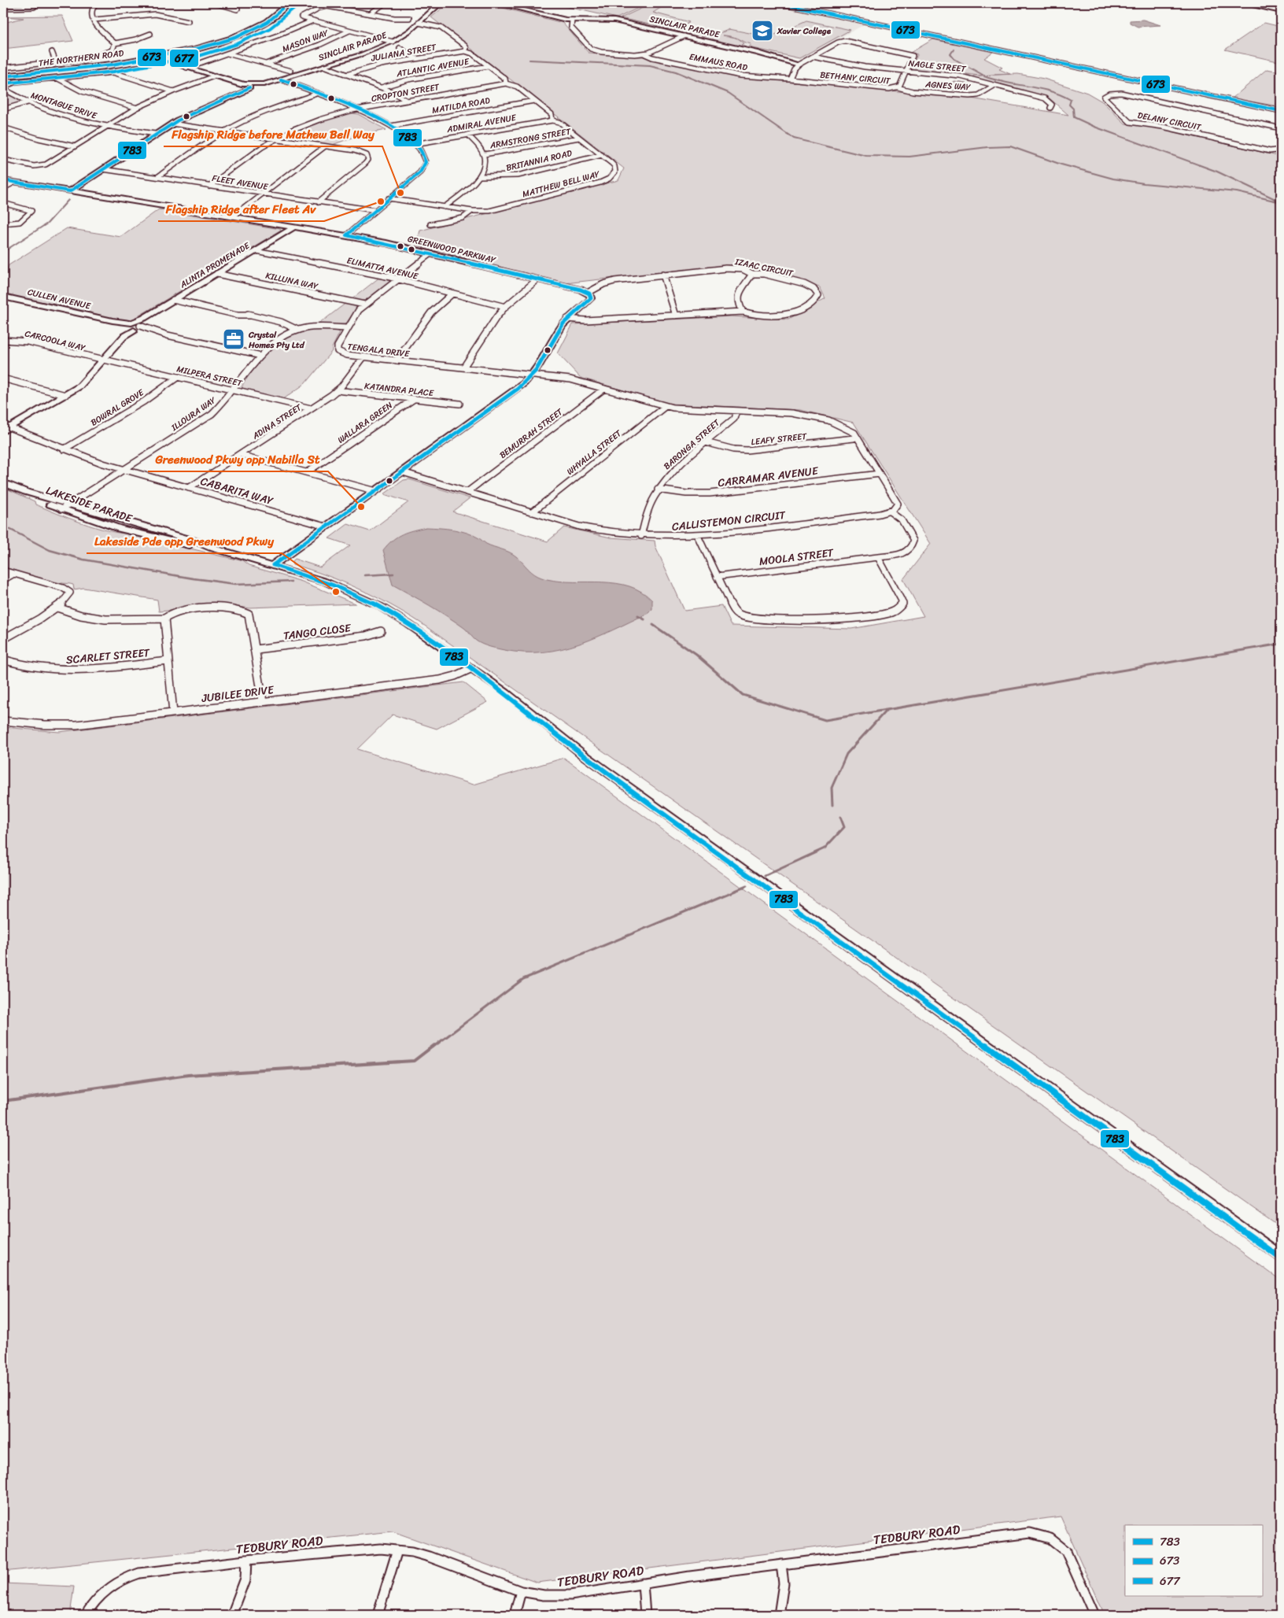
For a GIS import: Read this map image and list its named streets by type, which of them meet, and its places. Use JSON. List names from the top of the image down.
{
  "streets": {
    "highway": ["THE NORTHERN ROAD"],
    "street": [
      "SINCLAIR PARADE",
      "MASON WAY",
      "JULIANA STREET",
      "EMMAUS ROAD",
      "NAGLE STREET",
      "ATLANTIC AVENUE",
      "BETHANY CIRCUIT",
      "AGNES WAY",
      "CROPTON STREET",
      "MONTAGUE DRIVE",
      "MATILDA ROAD",
      "DELANY CIRCUIT",
      "ADMIRAL AVENUE",
      "ARMSTRONG STREET",
      "BRITANNIA ROAD",
      "FLEET AVENUE",
      "MATTHEW BELL WAY",
      "GREENWOOD PARKWAY",
      "ALINTA PROMENADE",
      "IZAAC CIRCUIT",
      "ELIMATTA AVENUE",
      "KILLUNA WAY",
      "CULLEN AVENUE",
      "CARCOOLA WAY",
      "TENGALA DRIVE",
      "MILPERA STREET",
      "KATANDRA PLACE",
      "BOWRAL GROVE",
      "ILLOURA WAY",
      "ADINA STREET",
      "WALLARA GREEN",
      "BEMURRAH STREET",
      "LEAFY STREET",
      "BARONGA STREET",
      "WHYALLA STREET",
      "CARRAMAR AVENUE",
      "CABARITA WAY",
      "LAKESIDE PARADE",
      "CALLISTEMON CIRCUIT",
      "MOOLA STREET",
      "TANGO CLOSE",
      "SCARLET STREET",
      "JUBILEE DRIVE",
      "TEDBURY ROAD"
    ]
  },
  "crossings": [
    ["SINCLAIR PARADE", "EMMAUS ROAD"],
    ["SINCLAIR PARADE", "BETHANY CIRCUIT"],
    ["SINCLAIR PARADE", "MATTHEW BELL WAY"],
    ["JULIANA STREET", "MATTHEW BELL WAY"],
    ["EMMAUS ROAD", "BETHANY CIRCUIT"],
    ["NAGLE STREET", "BETHANY CIRCUIT"],
    ["NAGLE STREET", "AGNES WAY"],
    ["ATLANTIC AVENUE", "MATTHEW BELL WAY"],
    ["BETHANY CIRCUIT", "AGNES WAY"],
    ["CROPTON STREET", "FLEET AVENUE"],
    ["CROPTON STREET", "MATTHEW BELL WAY"],
    ["MATILDA ROAD", "MATTHEW BELL WAY"],
    ["ADMIRAL AVENUE", "MATTHEW BELL WAY"],
    ["ARMSTRONG STREET", "MATTHEW BELL WAY"],
    ["BRITANNIA ROAD", "MATTHEW BELL WAY"],
    ["GREENWOOD PARKWAY", "ALINTA PROMENADE"],
    ["GREENWOOD PARKWAY", "IZAAC CIRCUIT"],
    ["GREENWOOD PARKWAY", "TENGALA DRIVE"],
    ["ALINTA PROMENADE", "ELIMATTA AVENUE"],
    ["ALINTA PROMENADE", "KILLUNA WAY"],
    ["ALINTA PROMENADE", "CULLEN AVENUE"],
    ["ALINTA PROMENADE", "CARCOOLA WAY"],
    ["ALINTA PROMENADE", "MILPERA STREET"],
    ["ALINTA PROMENADE", "CABARITA WAY"],
    ["ELIMATTA AVENUE", "TENGALA DRIVE"],
    ["KILLUNA WAY", "TENGALA DRIVE"],
    ["CARCOOLA WAY", "MILPERA STREET"],
    ["TENGALA DRIVE", "ILLOURA WAY"],
    ["TENGALA DRIVE", "ADINA STREET"],
    ["MILPERA STREET", "BOWRAL GROVE"],
    ["MILPERA STREET", "ILLOURA WAY"],
    ["MILPERA STREET", "ADINA STREET"],
    ["KATANDRA PLACE", "ADINA STREET"],
    ["KATANDRA PLACE", "WALLARA GREEN"],
    ["BOWRAL GROVE", "CABARITA WAY"],
    ["ILLOURA WAY", "CABARITA WAY"],
    ["ILLOURA WAY", "LAKESIDE PARADE"],
    ["ADINA STREET", "CABARITA WAY"],
    ["BEMURRAH STREET", "CALLISTEMON CIRCUIT"],
    ["LEAFY STREET", "BARONGA STREET"],
    ["BARONGA STREET", "CARRAMAR AVENUE"],
    ["BARONGA STREET", "CALLISTEMON CIRCUIT"],
    ["WHYALLA STREET", "CALLISTEMON CIRCUIT"],
    ["LAKESIDE PARADE", "JUBILEE DRIVE"],
    ["CALLISTEMON CIRCUIT", "MOOLA STREET"]
  ],
  "places": {
    "school or university": ["Xavier College"],
    "other": [
      "Flagship Ridge before Mathew Bell Way",
      "Flagship Ridge after Fleet Av",
      "Greenwood Pkwy opp Nabilla St",
      "Lakeside Pde opp Greenwood Pkwy"
    ],
    "office": ["Crystal Homes Pty Ltd"]
  },
  "lines": ["transit line 673", "transit line 677", "transit line 783"],
  "legend": ["783", "673", "677"]
}
